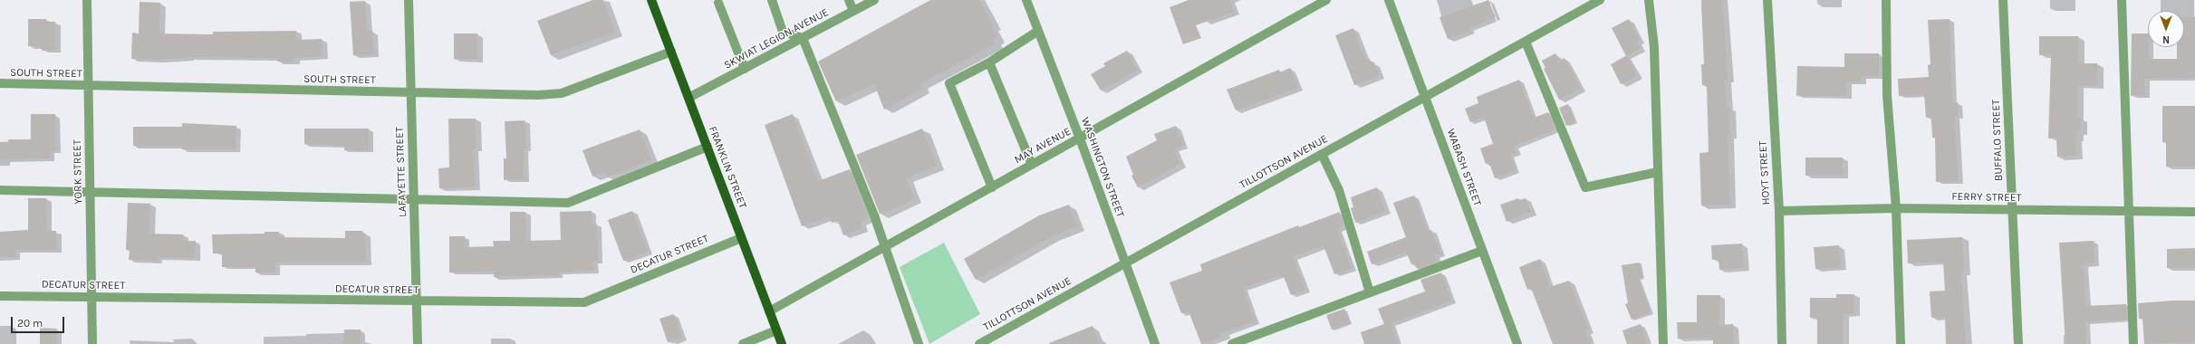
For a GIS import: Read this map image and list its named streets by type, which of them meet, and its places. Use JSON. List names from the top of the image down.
{
  "streets": {
    "main road": ["FRANKLIN STREET"],
    "street": [
      "SKWIAT LEGION AVENUE",
      "SOUTH STREET",
      "BUFFALO STREET",
      "MAY AVENUE",
      "TILLOTTSON AVENUE",
      "WASHINGTON STREET",
      "WABASH STREET",
      "YORK STREET",
      "LAFAYETTE STREET",
      "HOYT STREET",
      "FERRY STREET",
      "DECATUR STREET"
    ]
  },
  "crossings": [
    ["SKWIAT LEGION AVENUE", "FRANKLIN STREET"],
    ["SOUTH STREET", "FRANKLIN STREET"],
    ["SOUTH STREET", "YORK STREET"],
    ["SOUTH STREET", "LAFAYETTE STREET"],
    ["BUFFALO STREET", "FERRY STREET"],
    ["MAY AVENUE", "FRANKLIN STREET"],
    ["MAY AVENUE", "WASHINGTON STREET"],
    ["TILLOTTSON AVENUE", "WASHINGTON STREET"],
    ["TILLOTTSON AVENUE", "WABASH STREET"],
    ["FRANKLIN STREET", "DECATUR STREET"],
    ["YORK STREET", "DECATUR STREET"],
    ["LAFAYETTE STREET", "DECATUR STREET"],
    ["HOYT STREET", "FERRY STREET"]
  ],
  "scale_bar": "20 m",
  "north": "bottom"
}
